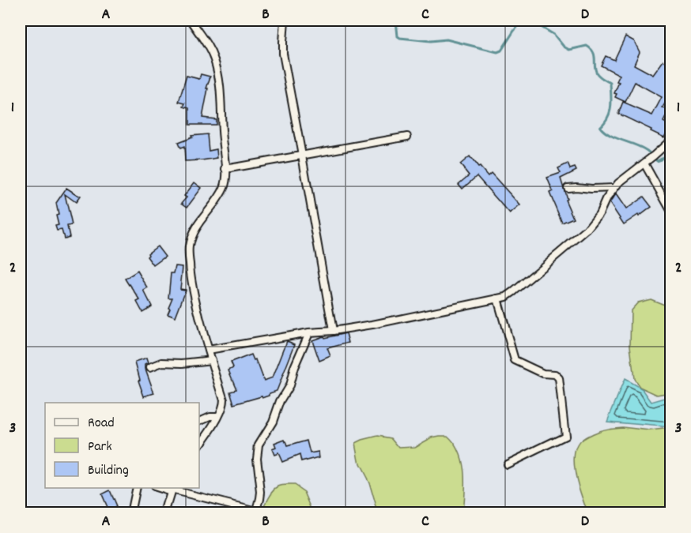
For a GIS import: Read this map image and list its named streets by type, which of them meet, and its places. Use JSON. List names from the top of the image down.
{
  "legend": ["Road", "Park", "Building"],
  "grid": {
    "columns": [
      "A",
      "B",
      "C",
      "D"
    ],
    "rows": ["1", "2", "3"]
  }
}
